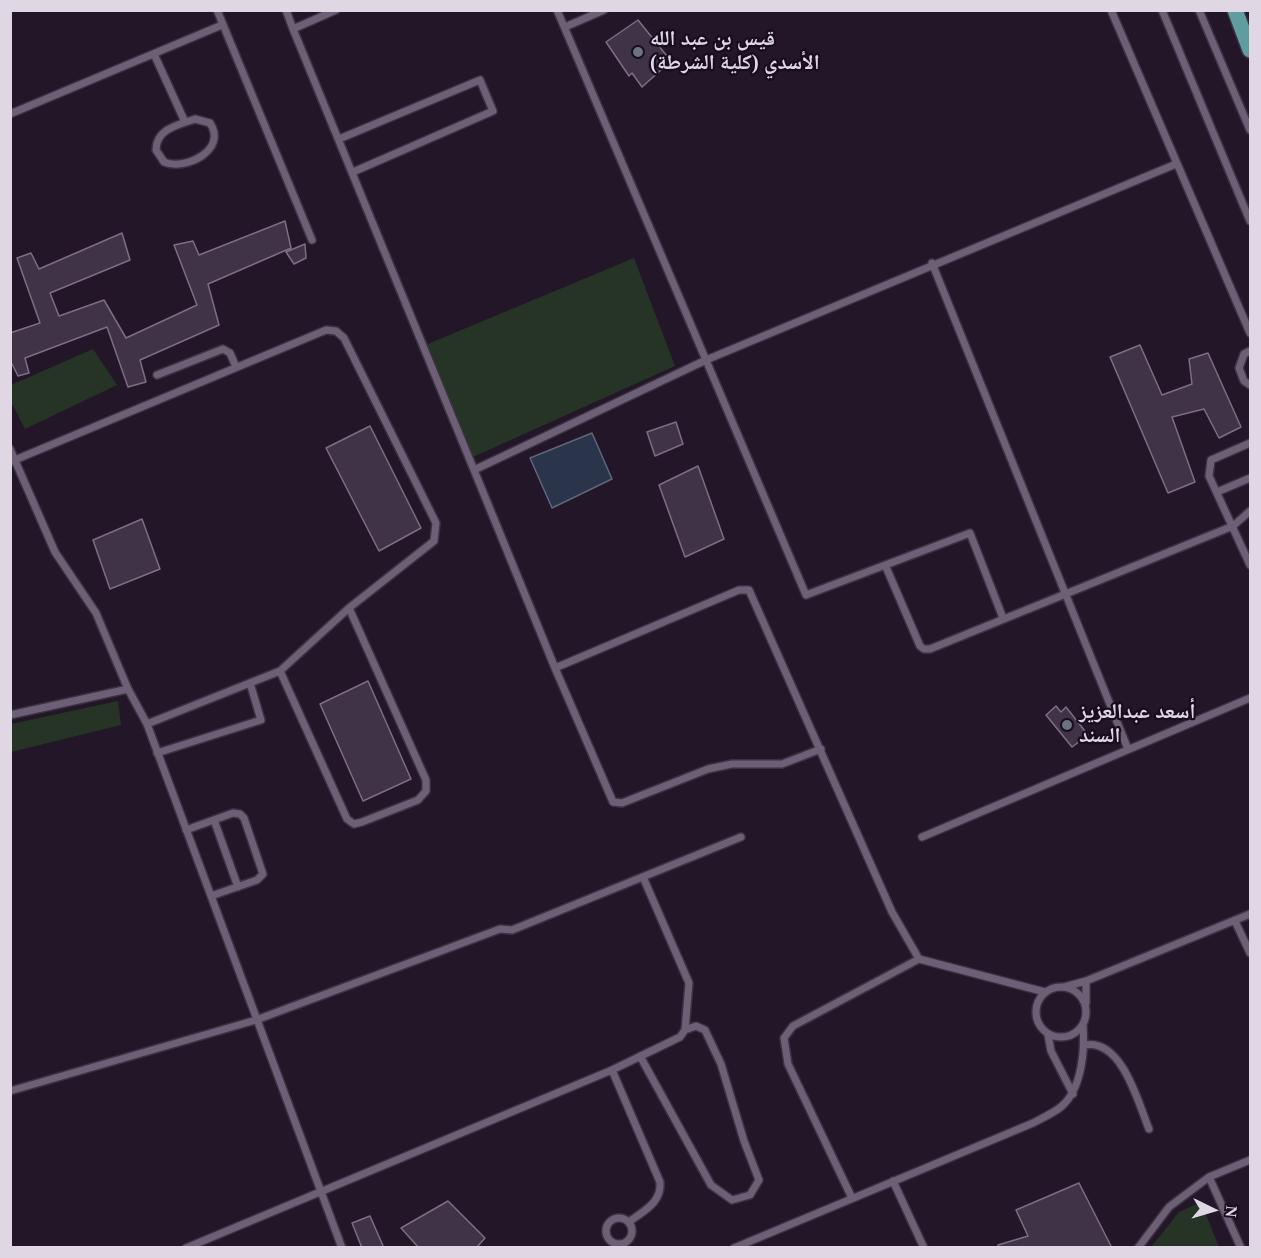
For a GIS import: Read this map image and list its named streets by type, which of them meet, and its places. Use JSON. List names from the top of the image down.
{
  "places": ["قيس بن عبد الله الأسدي (كلية الشرطة)", "أسعد عبدالعزيز السند"],
  "north": "right"
}
